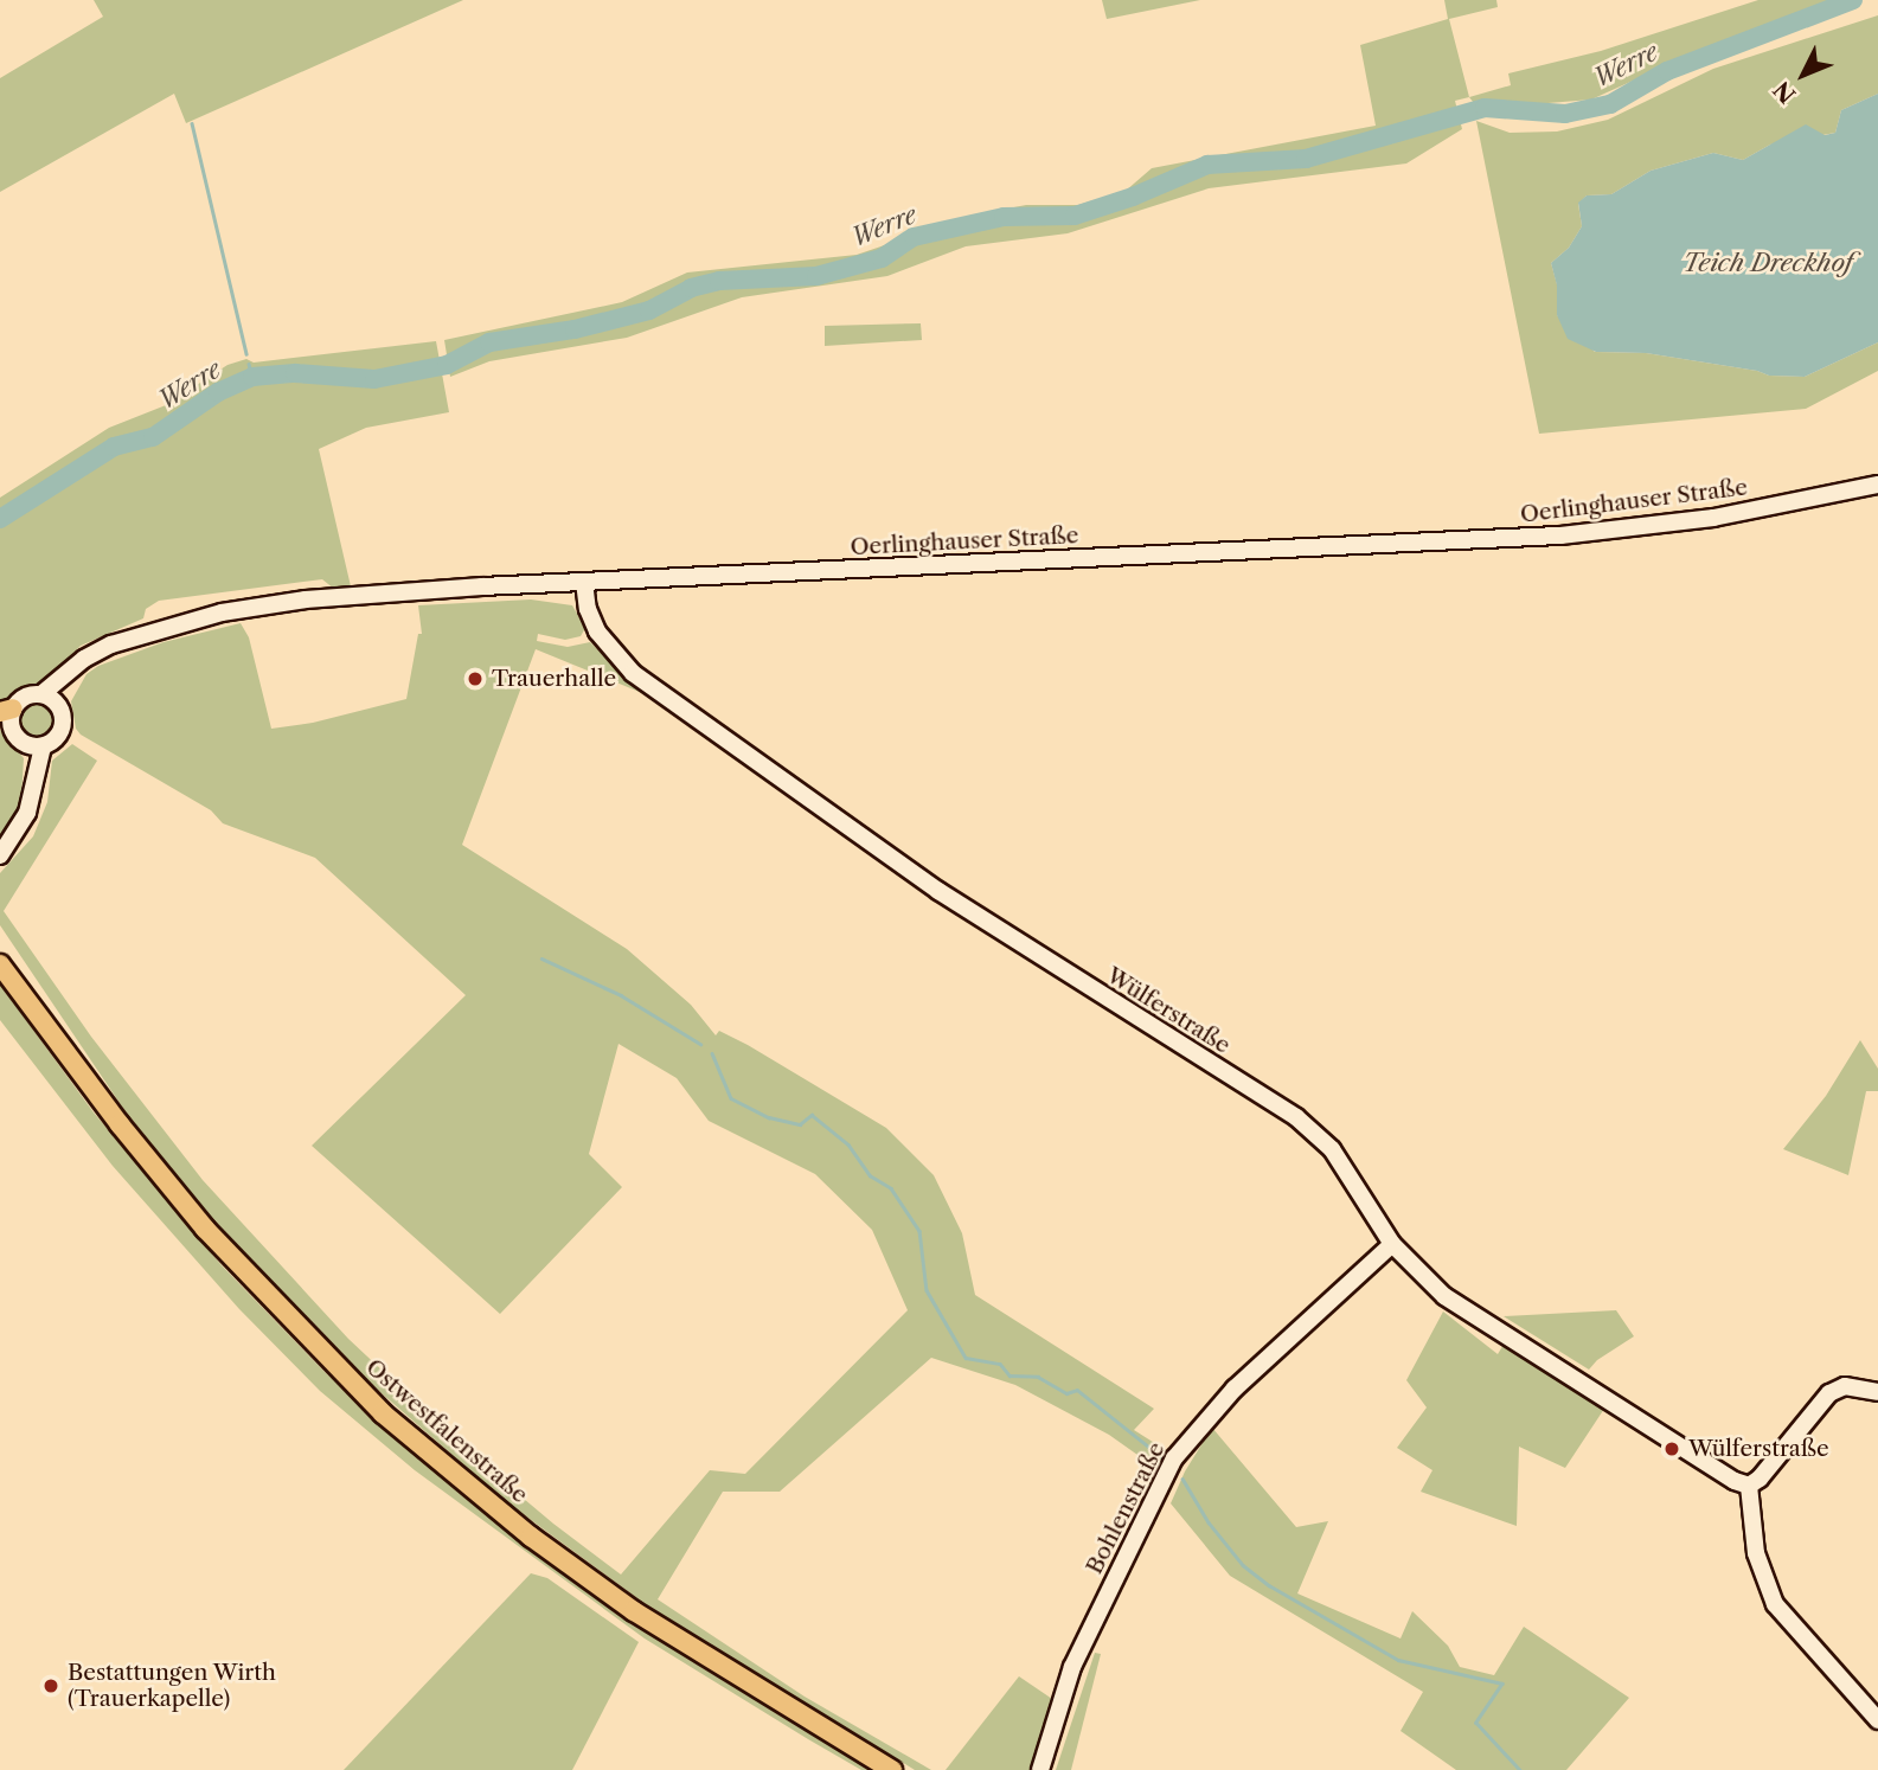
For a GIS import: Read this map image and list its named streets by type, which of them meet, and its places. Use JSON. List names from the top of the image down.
{
  "streets": {
    "main road": ["Ostwestfalenstraße"],
    "street": ["Oerlinghauser Straße", "Wülferstraße", "Bohlenstraße"]
  },
  "crossings": [
    ["Oerlinghauser Straße", "Wülferstraße"],
    ["Wülferstraße", "Bohlenstraße"]
  ],
  "water": ["Werre", "Teich Dreckhof"],
  "places": ["Trauerhalle", "Wülferstraße", "Bestattungen Wirth (Trauerkapelle)"],
  "north": "bottom left"
}
